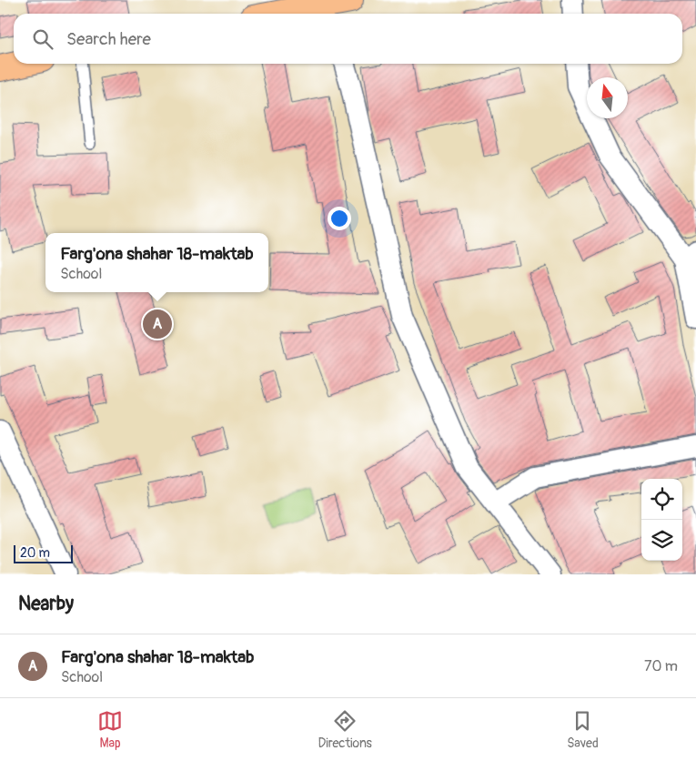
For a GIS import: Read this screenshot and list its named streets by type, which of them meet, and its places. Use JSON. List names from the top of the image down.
{
  "scale_bar": "20 m",
  "north": "top",
  "page": {
    "search": "Search here",
    "popup": ["Farg'ona shahar 18-maktab", "School"],
    "pins": "A",
    "scale": "20 m",
    "heading": "Nearby",
    "list": [
      {
        "mark": "A",
        "name": "Farg'ona shahar 18-maktab",
        "note": "School",
        "value": "70 m"
      }
    ],
    "nav": ["Map", "Directions", "Saved"]
  }
}
